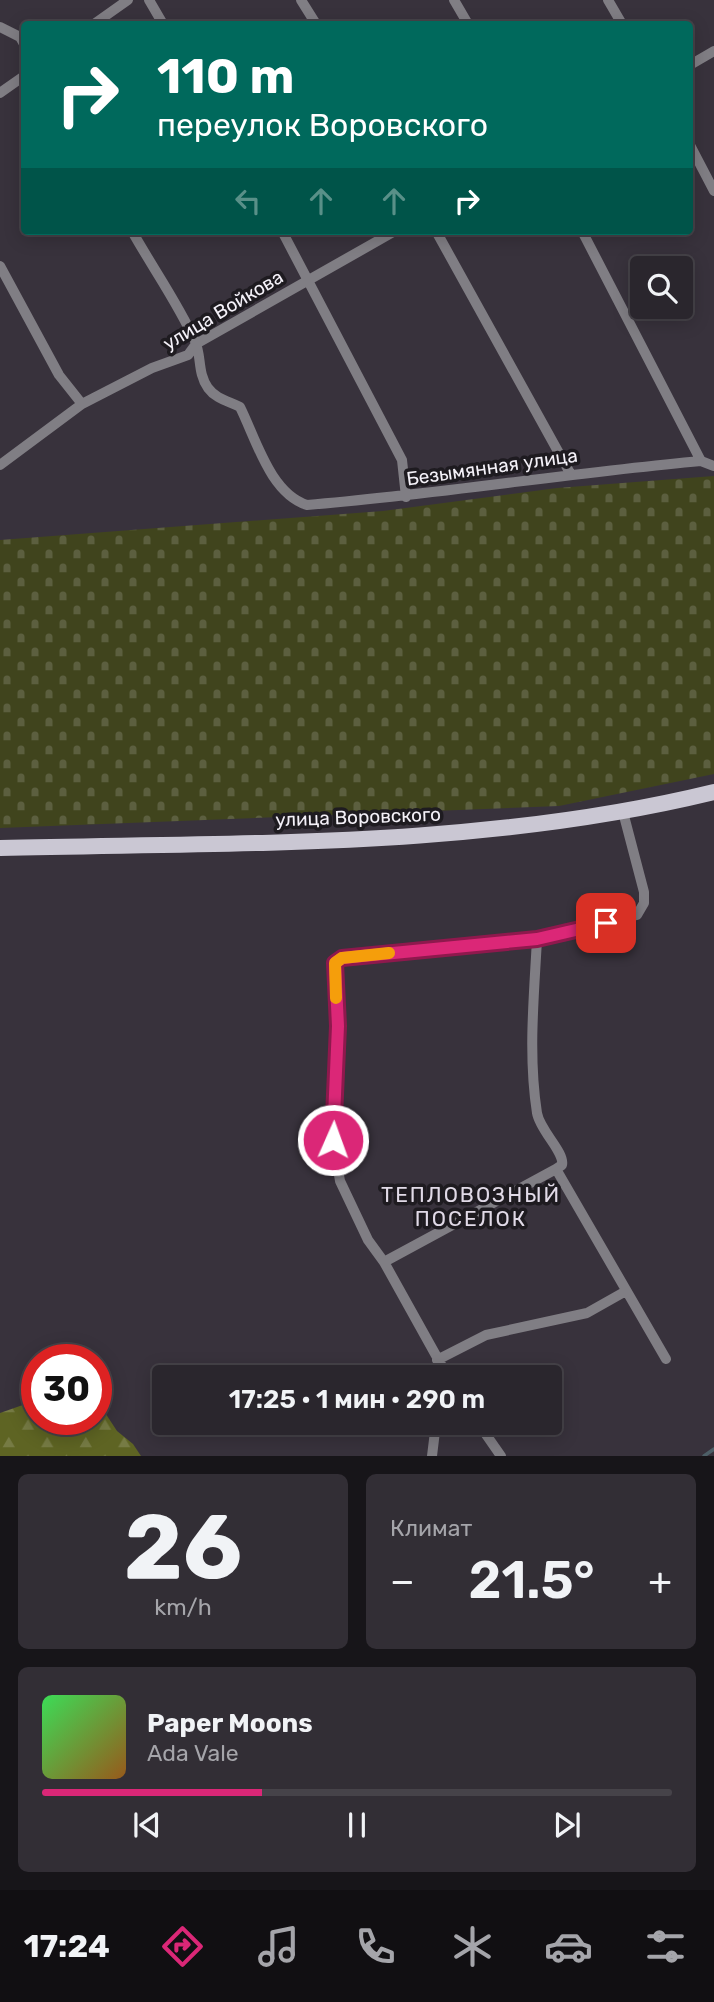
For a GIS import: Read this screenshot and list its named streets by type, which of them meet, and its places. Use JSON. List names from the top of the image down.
{
  "streets": {
    "main road": ["улица Воровского"],
    "street": ["улица Войкова", "Безымянная улица"]
  },
  "districts": ["ТЕПЛОВОЗНЫЙ ПОСЕЛОК"],
  "page": {
    "turn": ["110 m", "переулок Воровского"],
    "limit": "30",
    "trip": "17:25 · 1 мин · 290 m",
    "tile": [
      ["26", "km/h"],
      "Климат"
    ],
    "heat": ["−", "21.5°", "+"],
    "song": ["Paper Moons", "Ada Vale"],
    "tabs": "17:24"
  }
}
